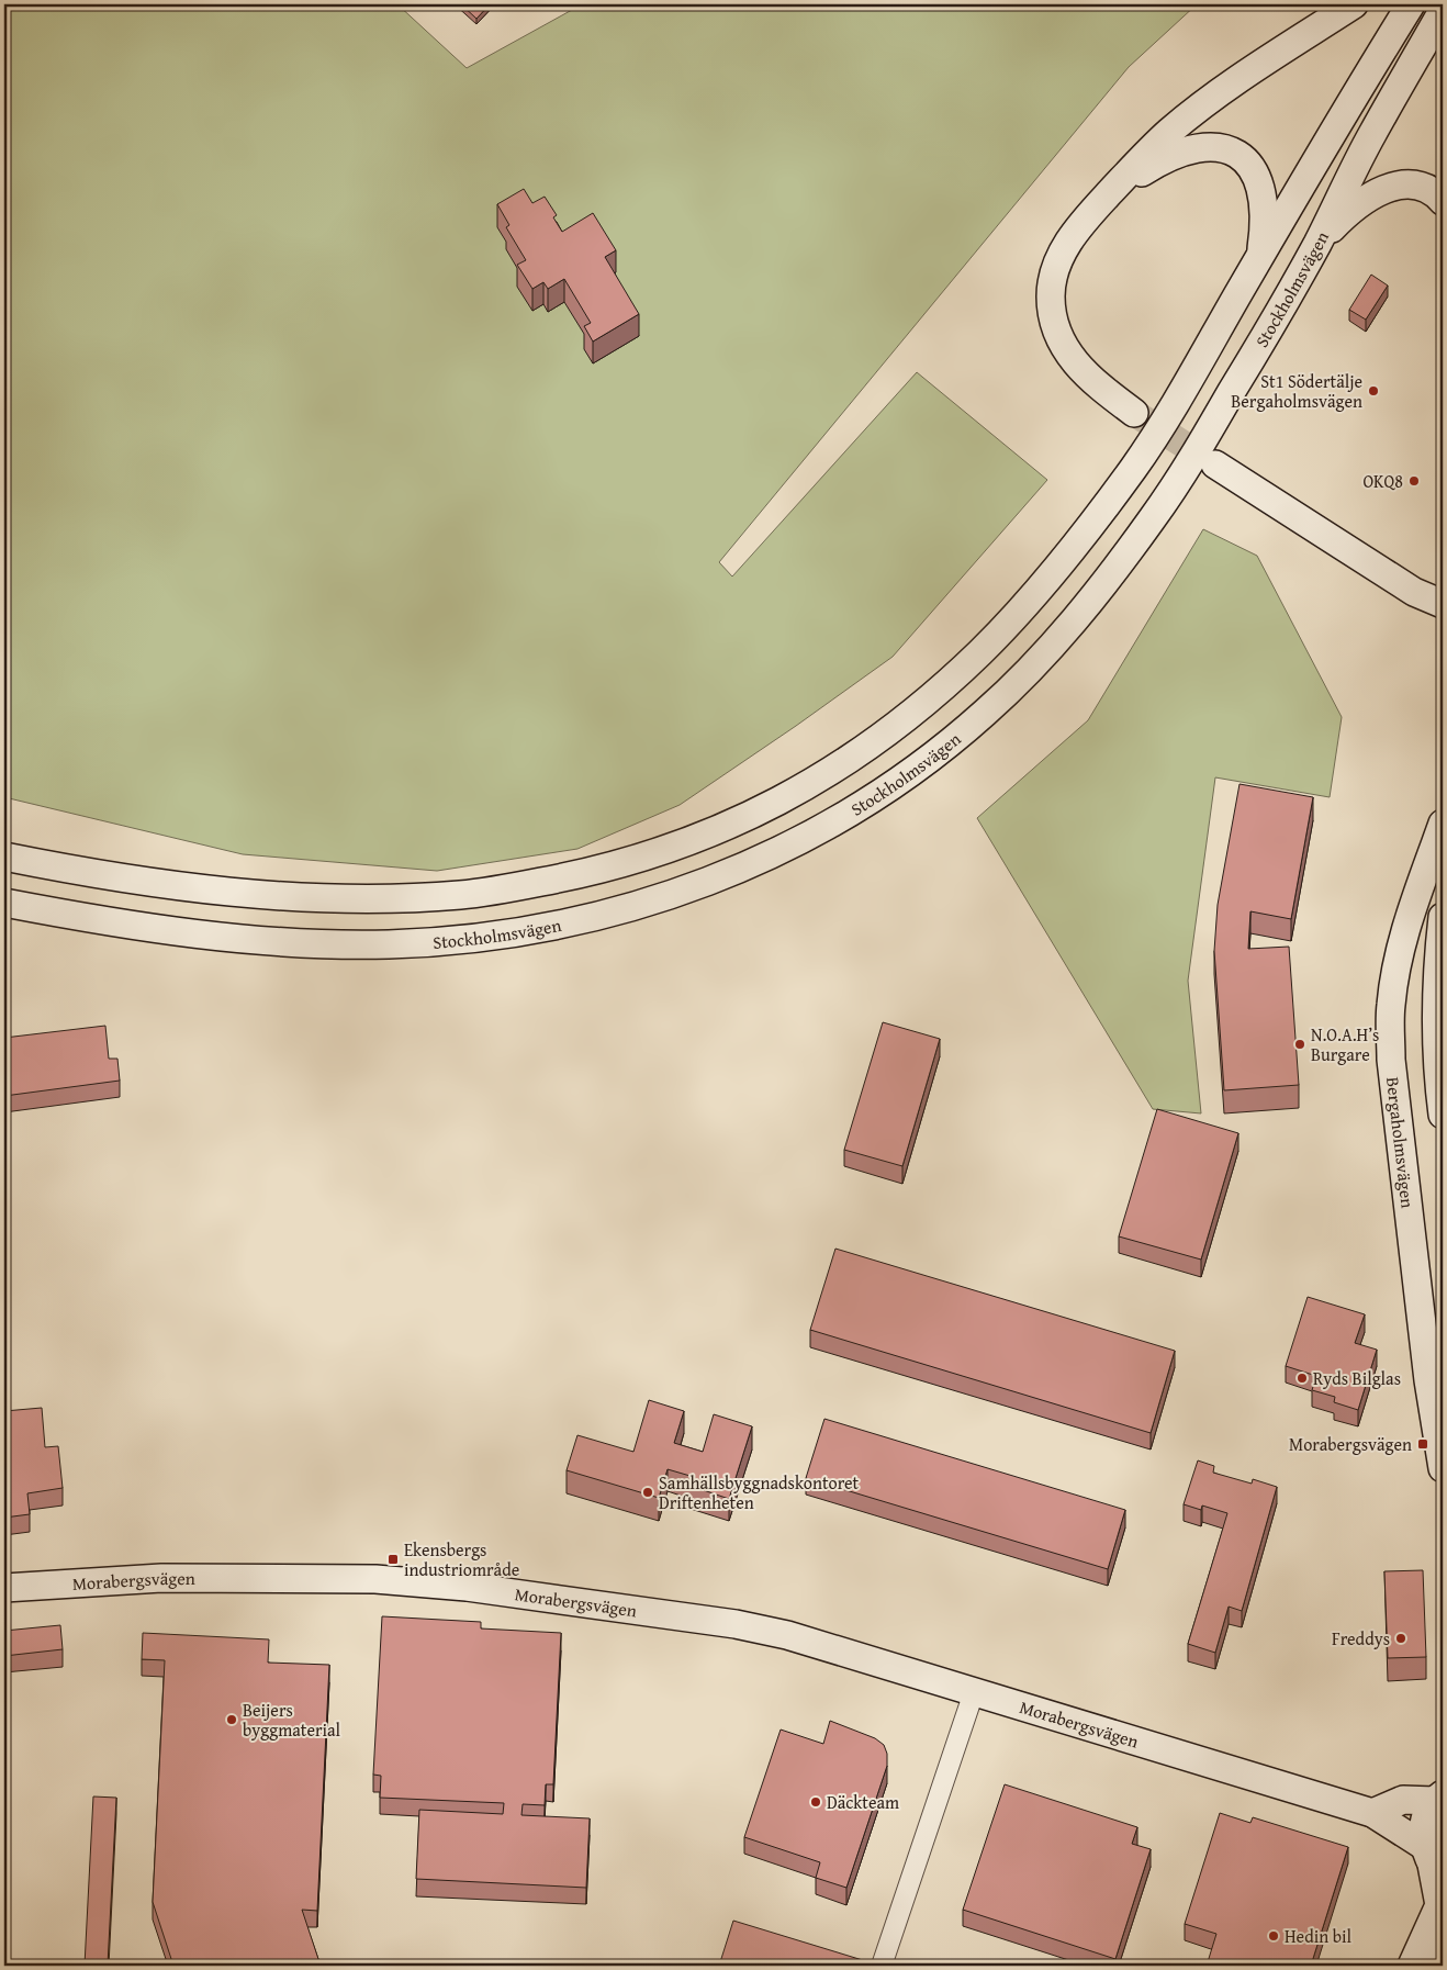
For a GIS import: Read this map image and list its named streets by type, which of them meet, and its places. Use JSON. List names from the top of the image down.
{
  "streets": {
    "main road": ["Stockholmsvägen", "Bergaholmsvägen", "Morabergsvägen"]
  },
  "places": {
    "other": [
      "St1 Södertälje Bergaholmsvägen",
      "OKQ8",
      "N.O.A.H’s Burgare",
      "Ryds Bilglas",
      "Samhällsbyggnadskontoret Driftenheten",
      "Freddys",
      "Beijers byggmaterial",
      "Däckteam",
      "Hedin bil"
    ],
    "transit": ["Morabergsvägen", "Ekensbergs industriområde"]
  }
}
